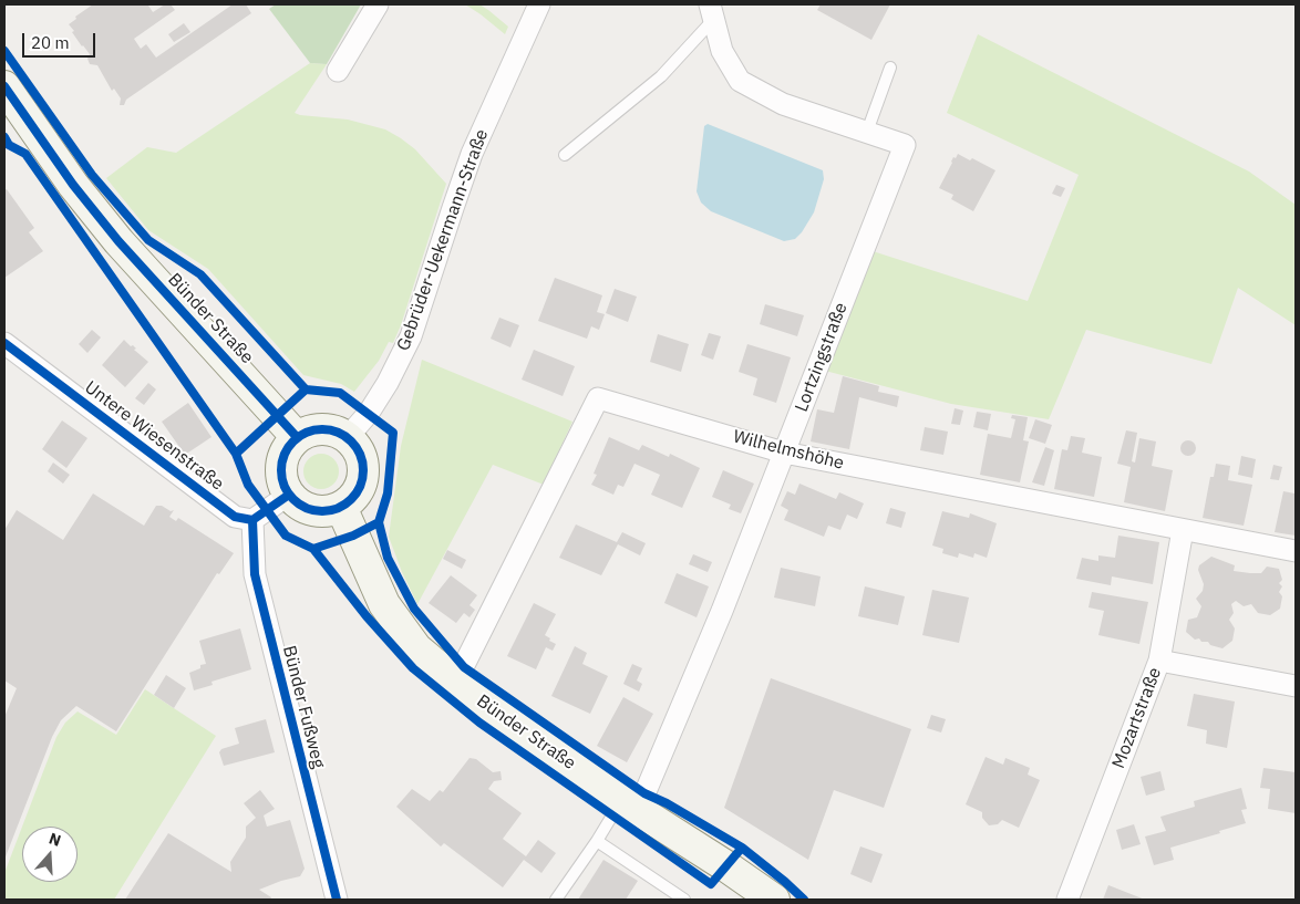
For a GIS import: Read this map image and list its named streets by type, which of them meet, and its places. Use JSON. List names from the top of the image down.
{
  "streets": {
    "main road": ["Bünder Straße"],
    "street": [
      "Gebrüder-Uekermann-Straße",
      "Lortzingstraße",
      "Untere Wiesenstraße",
      "Wilhelmshöhe",
      "Bünder Fußweg",
      "Mozartstraße"
    ]
  },
  "crossings": [
    ["Gebrüder-Uekermann-Straße", "Bünder Straße"],
    ["Bünder Straße", "Lortzingstraße"],
    ["Bünder Straße", "Wilhelmshöhe"],
    ["Lortzingstraße", "Wilhelmshöhe"],
    ["Untere Wiesenstraße", "Bünder Fußweg"],
    ["Wilhelmshöhe", "Mozartstraße"]
  ],
  "scale_bar": "20 m",
  "north": "top"
}
